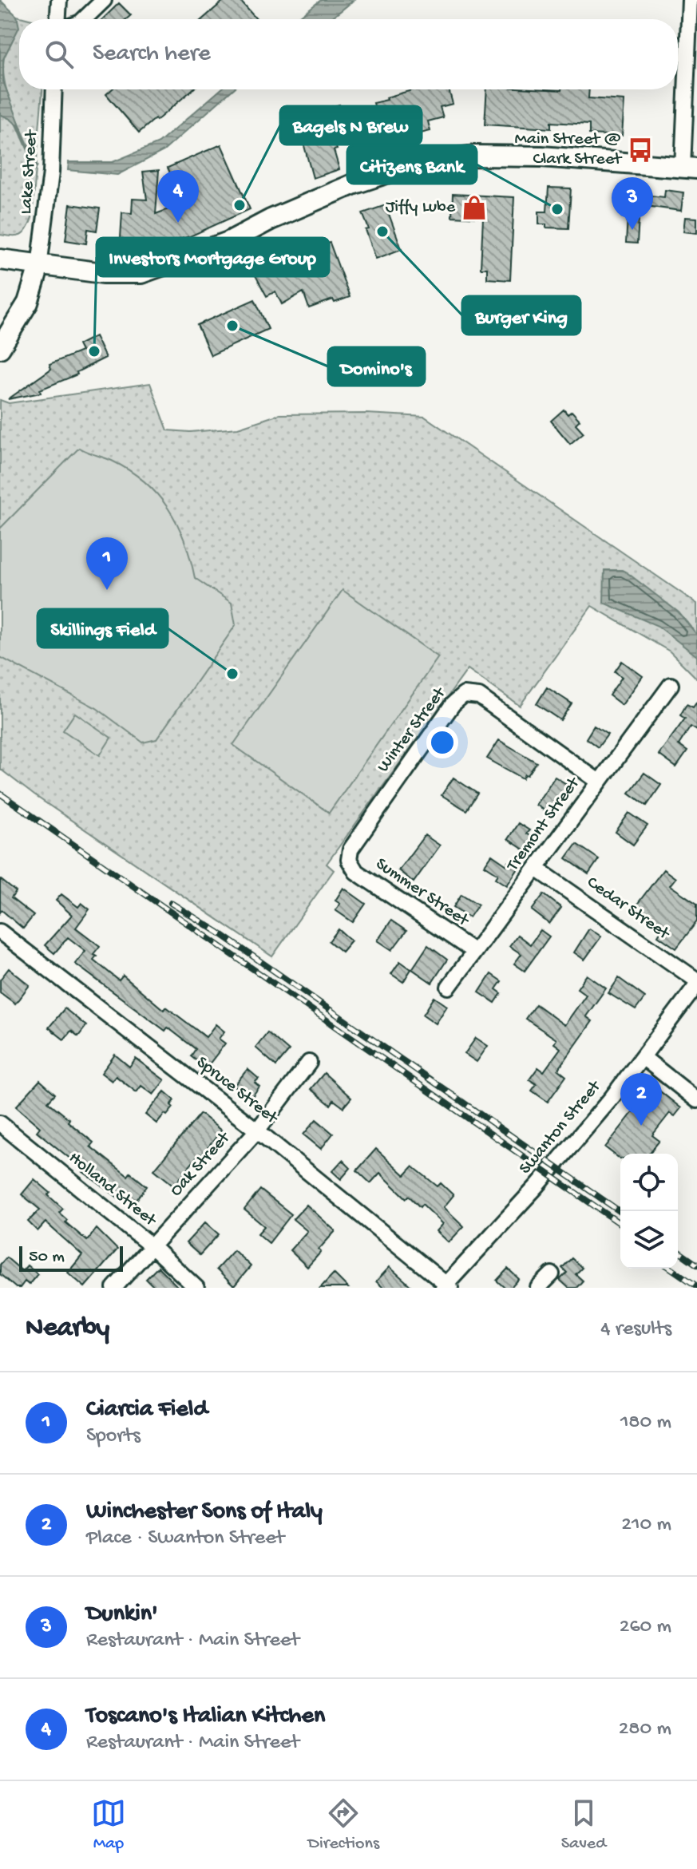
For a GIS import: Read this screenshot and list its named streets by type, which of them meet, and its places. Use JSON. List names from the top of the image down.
{
  "streets": {
    "street": [
      "Lake Street",
      "Winter Street",
      "Tremont Street",
      "Summer Street",
      "Cedar Street",
      "Spruce Street",
      "Swanton Street",
      "Oak Street",
      "Holland Street"
    ]
  },
  "crossings": [
    ["Winter Street", "Tremont Street"],
    ["Winter Street", "Summer Street"],
    ["Tremont Street", "Summer Street"],
    ["Tremont Street", "Cedar Street"],
    ["Cedar Street", "Swanton Street"],
    ["Spruce Street", "Swanton Street"],
    ["Spruce Street", "Oak Street"],
    ["Oak Street", "Holland Street"]
  ],
  "places": {
    "bus stop": ["Main Street @ Clark Street"],
    "other": [
      "Bagels N Brew",
      "Citizens Bank",
      "Burger King",
      "Domino's",
      "Investors Mortgage Group",
      "Skillings Field"
    ],
    "shop": ["Jiffy Lube"]
  },
  "scale_bar": "50 m",
  "page": {
    "search": "Search here",
    "pins": [
      "4",
      "3",
      "1",
      "2"
    ],
    "scale": "50 m",
    "heading": ["Nearby", "4 results"],
    "list": [
      {
        "mark": "1",
        "name": "Ciarcia Field",
        "note": "Sports",
        "value": "180 m"
      },
      {
        "mark": "2",
        "name": "Winchester Sons of Italy",
        "note": "Place · Swanton Street",
        "value": "210 m"
      },
      {
        "mark": "3",
        "name": "Dunkin'",
        "note": "Restaurant · Main Street",
        "value": "260 m"
      },
      {
        "mark": "4",
        "name": "Toscano's Italian Kitchen",
        "note": "Restaurant · Main Street",
        "value": "280 m"
      }
    ],
    "nav": ["Map", "Directions", "Saved"]
  }
}
